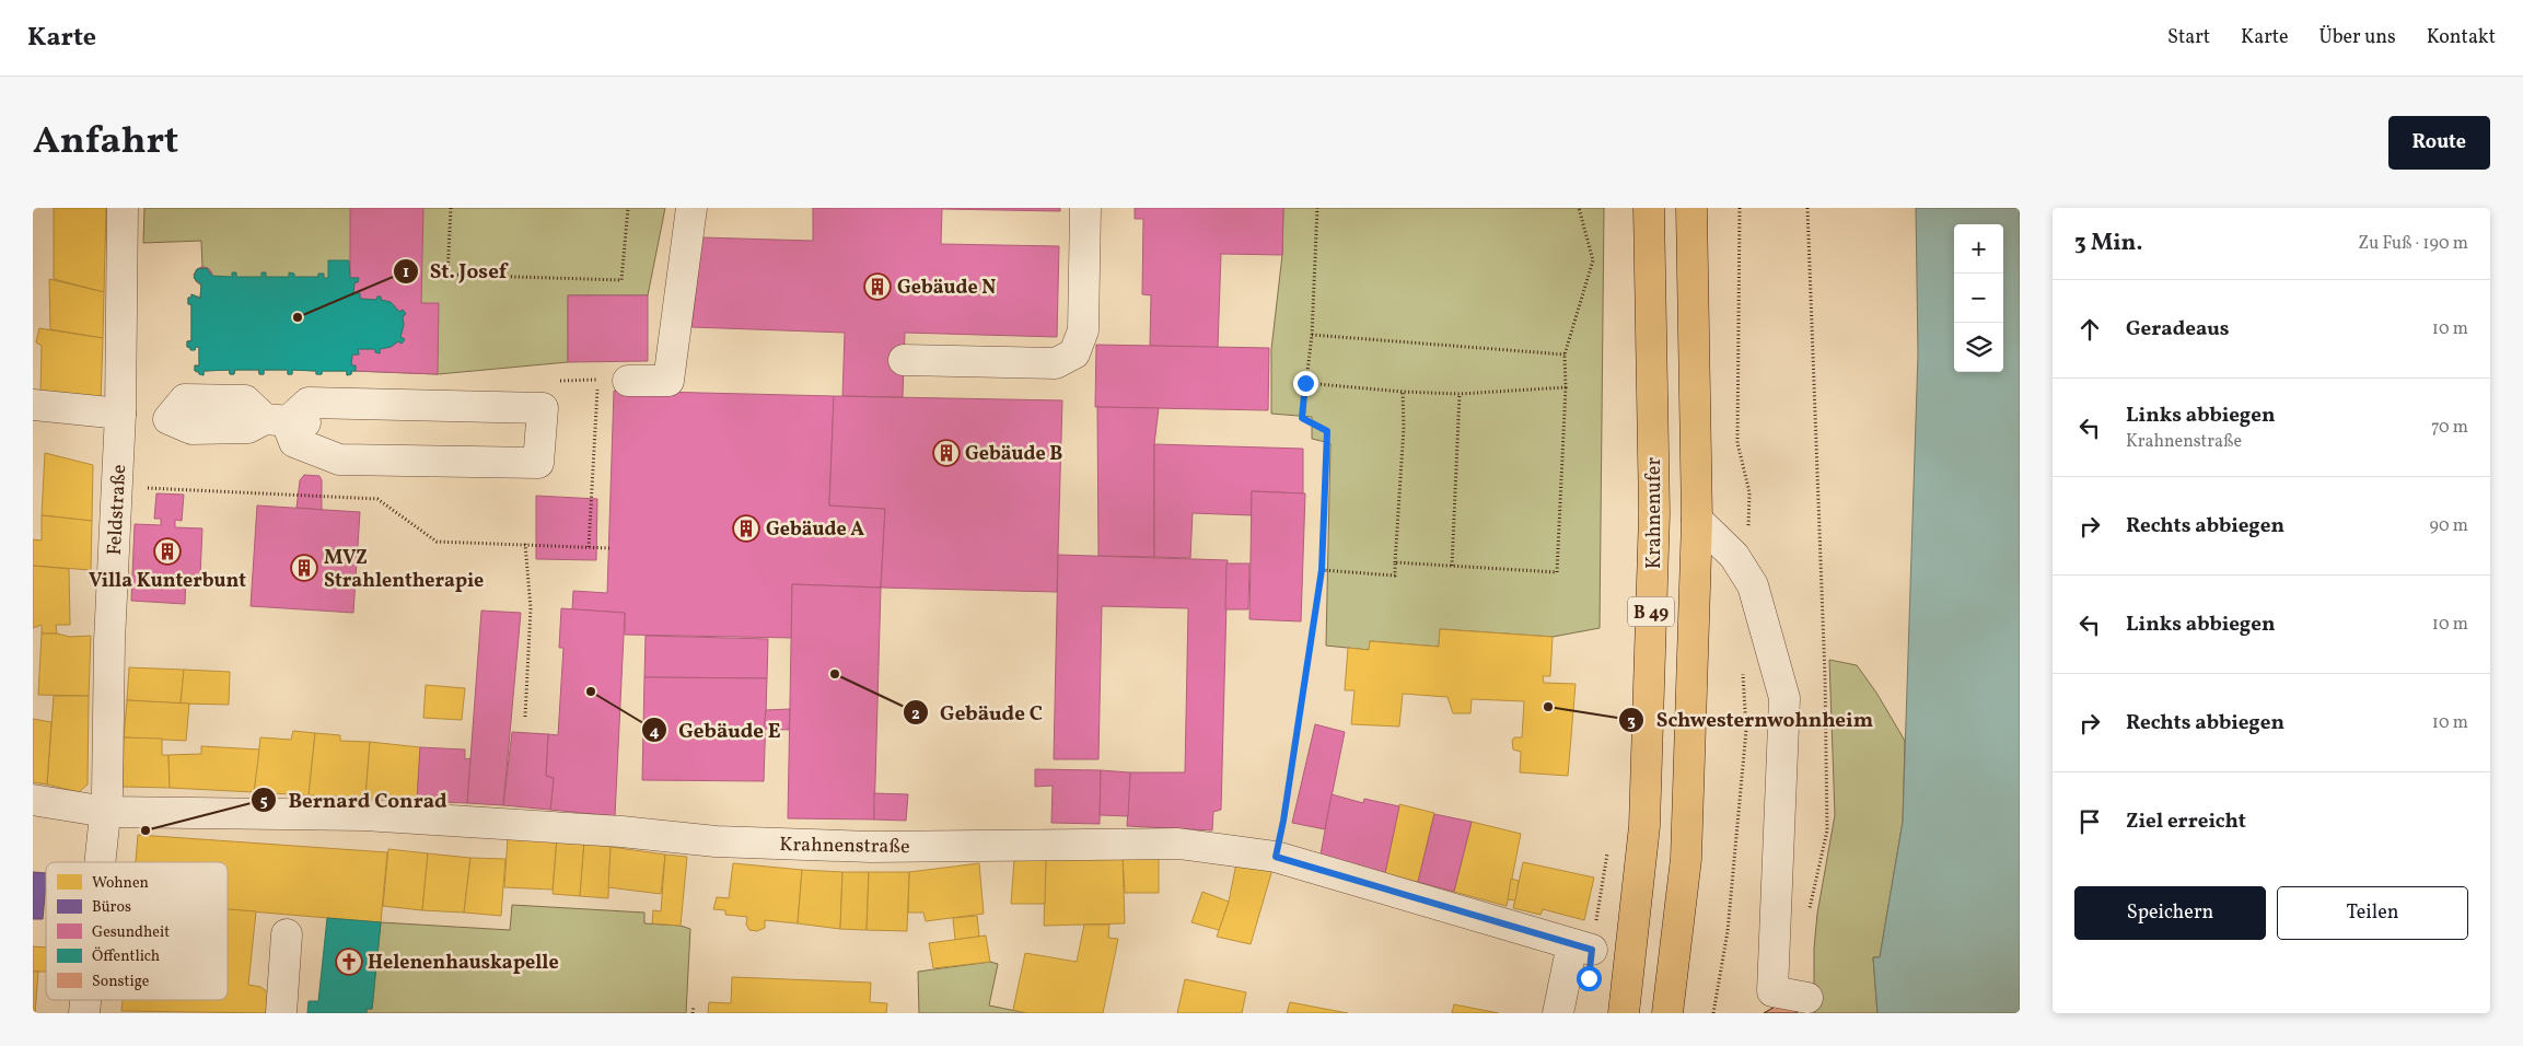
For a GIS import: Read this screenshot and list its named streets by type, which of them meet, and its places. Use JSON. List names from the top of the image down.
{
  "streets": {
    "main road": ["Krahnenufer", "B 49"],
    "street": ["Feldstraße", "Krahnenstraße"]
  },
  "crossings": [
    ["Feldstraße", "Krahnenstraße"]
  ],
  "places": {
    "building": [
      "Gebäude N",
      "Gebäude B",
      "Gebäude A",
      "Villa Kunterbunt",
      "MVZ Strahlentherapie"
    ],
    "other": [
      "St. Josef",
      "Gebäude C",
      "Gebäude E",
      "Schwesternwohnheim",
      "Bernard Conrad"
    ],
    "church": ["Helenenhauskapelle"]
  },
  "legend": [
    "Wohnen",
    "Büros",
    "Gesundheit",
    "Öffentlich",
    "Sonstige"
  ],
  "page": {
    "header": "Karte",
    "nav": [
      "Start",
      "Karte",
      "Über uns",
      "Kontakt"
    ],
    "title": "Anfahrt",
    "buttons": [
      "Route",
      ["Speichern", "Teilen"]
    ],
    "heading": ["3 Min.", "Zu Fuß · 190 m"],
    "map_buttons": ["+", "−"],
    "list": [
      ["Geradeaus", "10 m"],
      ["Links abbiegen", "Krahnenstraße", "70 m"],
      ["Rechts abbiegen", "90 m"],
      ["Links abbiegen", "10 m"],
      ["Rechts abbiegen", "10 m"],
      "Ziel erreicht"
    ]
  }
}
